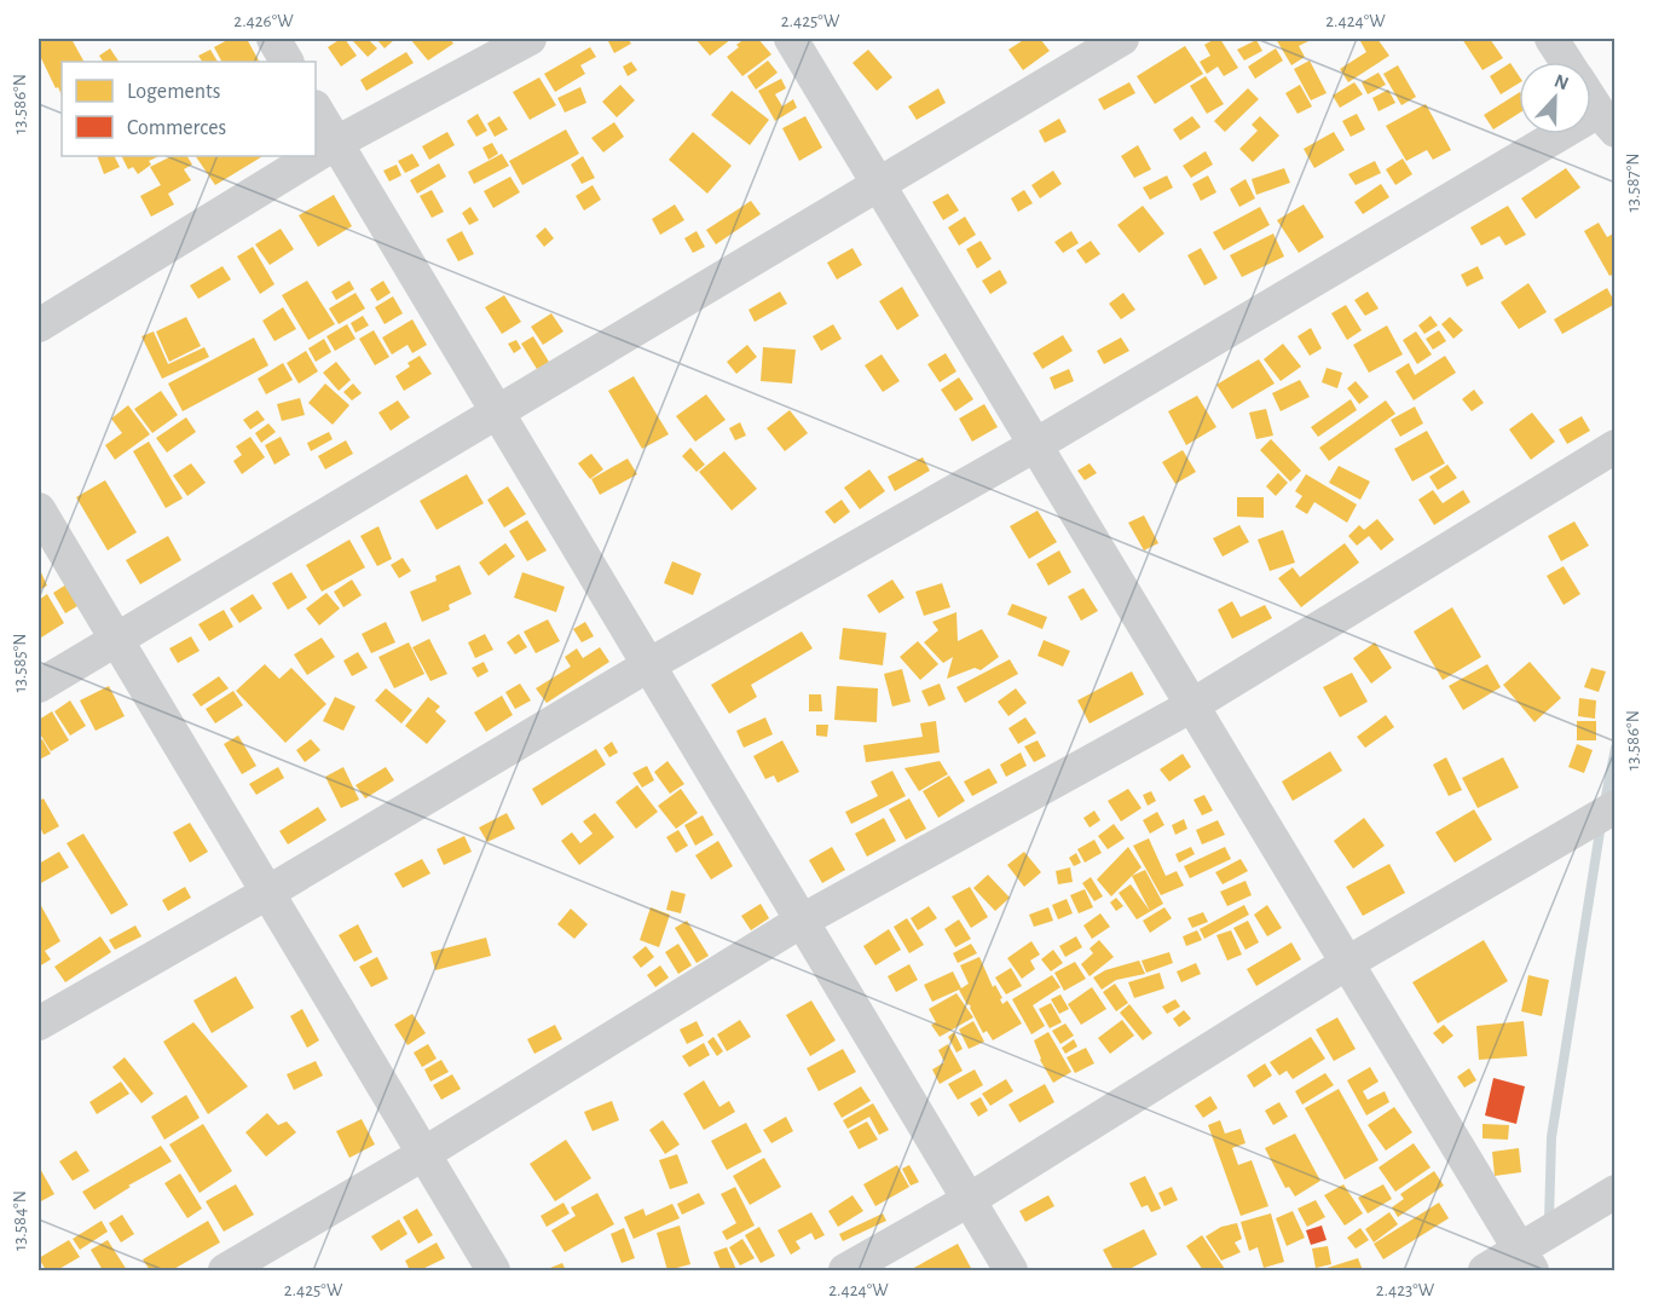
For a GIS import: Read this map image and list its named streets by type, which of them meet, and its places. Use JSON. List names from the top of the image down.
{
  "legend": ["Logements", "Commerces"],
  "north": "top",
  "coordinates": [
    "2.426°W",
    "2.425°W",
    "2.424°W",
    "13.586°N",
    "13.587°N",
    "13.585°N",
    "13.584°N",
    "2.423°W"
  ]
}
